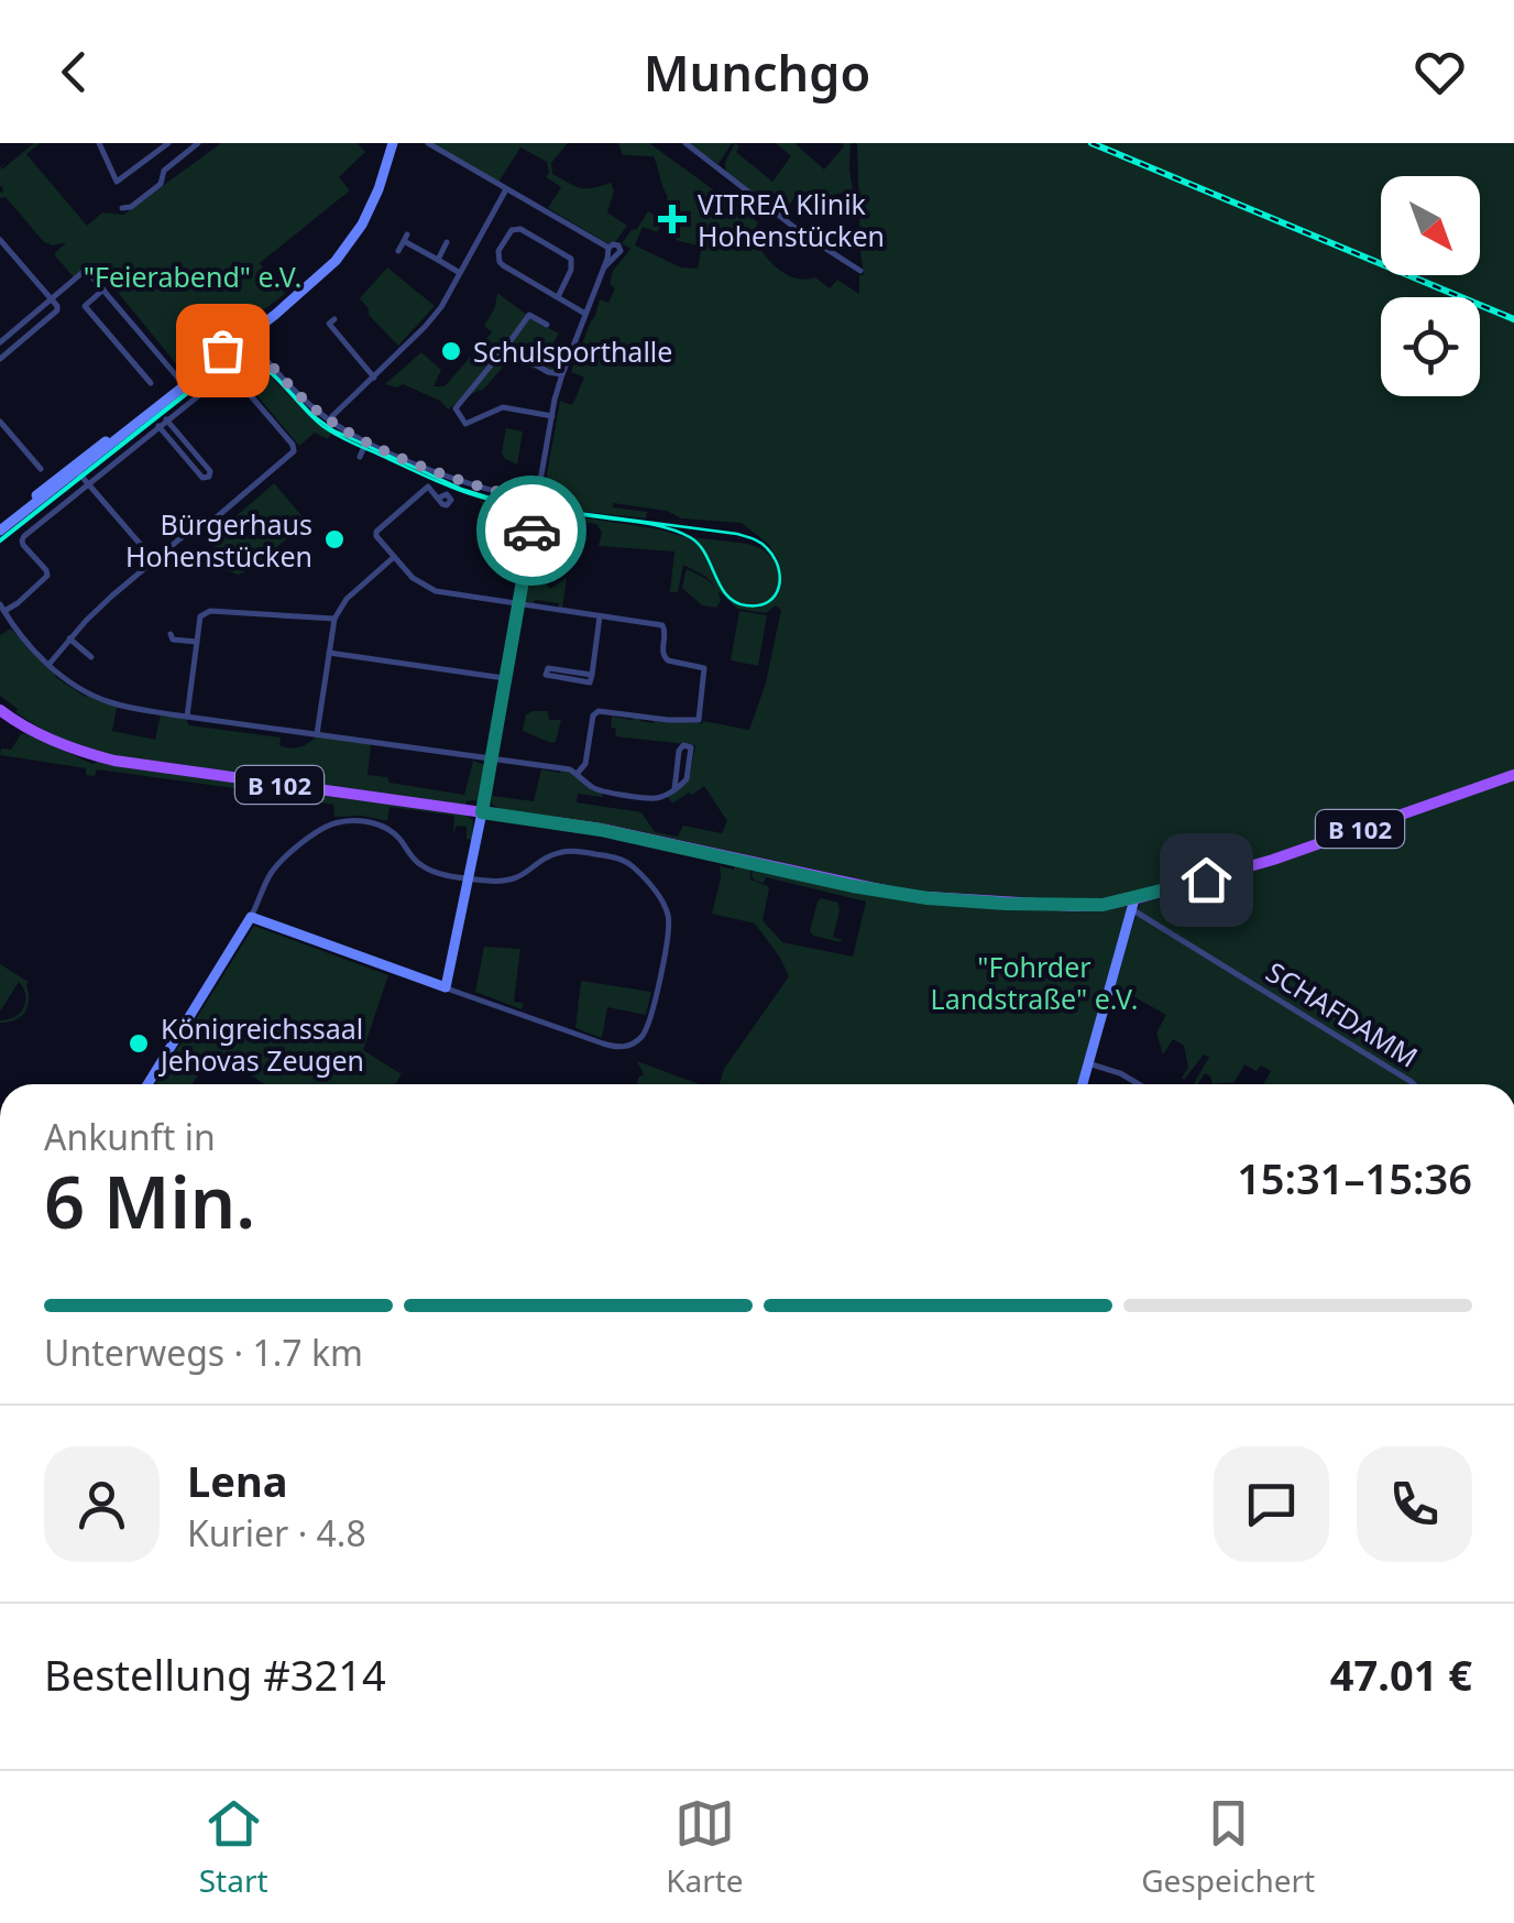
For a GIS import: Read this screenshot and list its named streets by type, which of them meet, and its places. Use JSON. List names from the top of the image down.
{
  "streets": {
    "main road": ["B 102"],
    "street": ["SCHAFDAMM"]
  },
  "crossings": [
    ["B 102", "SCHAFDAMM"]
  ],
  "parks": ["\"Feierabend\" e.V.", "\"Fohrder Landstraße\" e.V."],
  "places": {
    "health": ["VITREA Klinik Hohenstücken"],
    "other": ["Schulsporthalle", "Bürgerhaus Hohenstücken", "Königreichssaal Jehovas Zeugen"]
  },
  "north": "bottom right",
  "page": {
    "header": "Munchgo",
    "heading": ["6 Min.", "Ankunft in", "15:31–15:36"],
    "panel": [
      "Lena",
      "Kurier · 4.8",
      "Bestellung #3214",
      "47.01 €"
    ],
    "bar": "Unterwegs · 1.7 km",
    "tabs": ["Start", "Karte", "Gespeichert"]
  }
}
